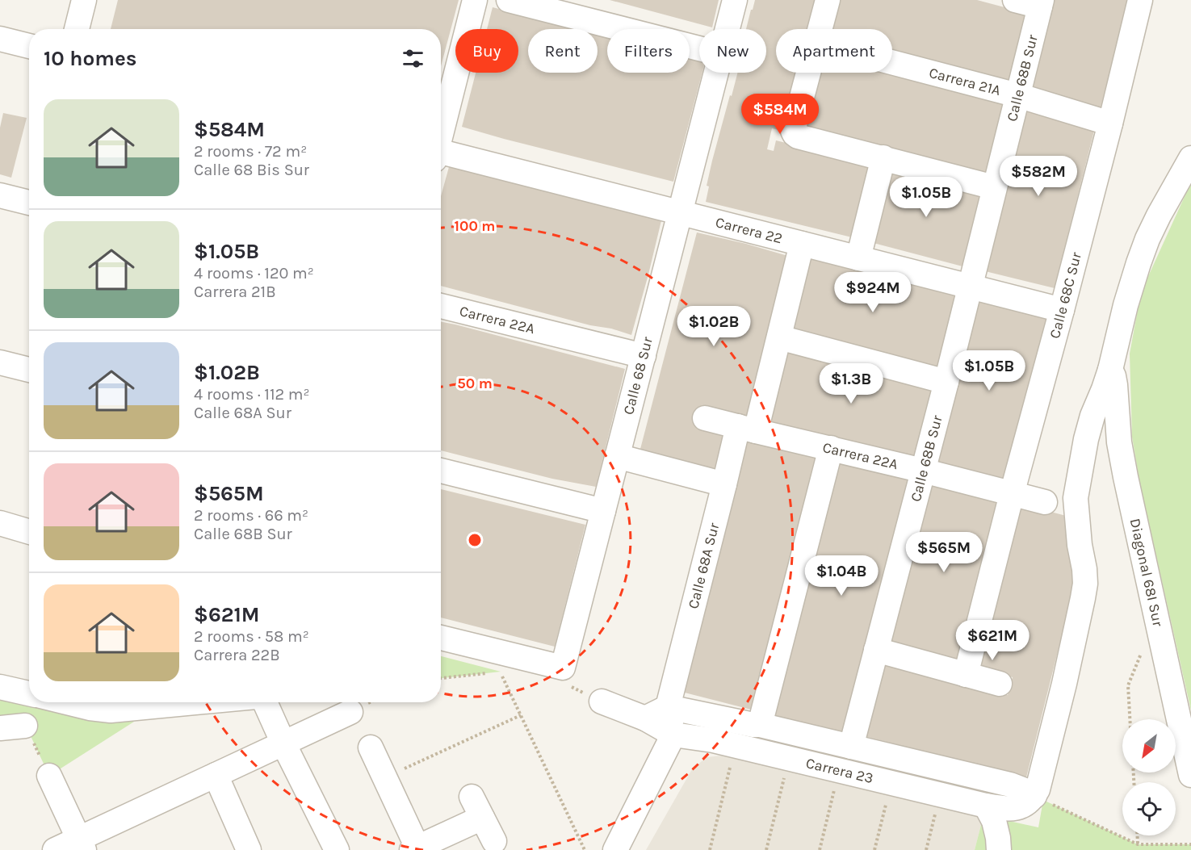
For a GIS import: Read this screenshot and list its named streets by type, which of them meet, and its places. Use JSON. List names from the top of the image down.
{
  "streets": {
    "street": [
      "Calle 68B Sur",
      "Carrera 21A",
      "Carrera 22",
      "Calle 68C Sur",
      "Carrera 22A",
      "Calle 68 Sur",
      "Calle 68A Sur",
      "Diagonal 68I Sur",
      "Carrera 23"
    ]
  },
  "crossings": [
    ["Calle 68B Sur", "Carrera 21A"],
    ["Calle 68B Sur", "Carrera 22"],
    ["Calle 68B Sur", "Carrera 22A"],
    ["Calle 68B Sur", "Carrera 23"],
    ["Carrera 21A", "Calle 68C Sur"],
    ["Carrera 22", "Calle 68C Sur"],
    ["Carrera 22", "Calle 68 Sur"],
    ["Carrera 22", "Calle 68A Sur"],
    ["Calle 68C Sur", "Carrera 22A"],
    ["Carrera 22A", "Calle 68 Sur"],
    ["Carrera 22A", "Calle 68A Sur"],
    ["Calle 68A Sur", "Carrera 23"]
  ],
  "north": "bottom left",
  "page": {
    "chip": [
      "Buy",
      "Rent",
      "Filters",
      "New",
      "Apartment"
    ],
    "heading": "10 homes",
    "list": [
      {
        "name": "$584M",
        "note": "2 rooms · 72 m² · Calle 68 Bis Sur"
      },
      {
        "name": "$1.05B",
        "note": "4 rooms · 120 m² · Carrera 21B"
      },
      {
        "name": "$1.02B",
        "note": "4 rooms · 112 m² · Calle 68A Sur"
      },
      {
        "name": "$565M",
        "note": "2 rooms · 66 m² · Calle 68B Sur"
      },
      {
        "name": "$621M",
        "note": "2 rooms · 58 m² · Carrera 22B"
      }
    ],
    "price": [
      "$584M",
      "$582M",
      "$1.05B",
      "$924M",
      "$1.02B",
      "$1.05B",
      "$1.3B",
      "$565M",
      "$1.04B",
      "$621M"
    ]
  },
  "rings": ["100 m", "50 m"]
}
